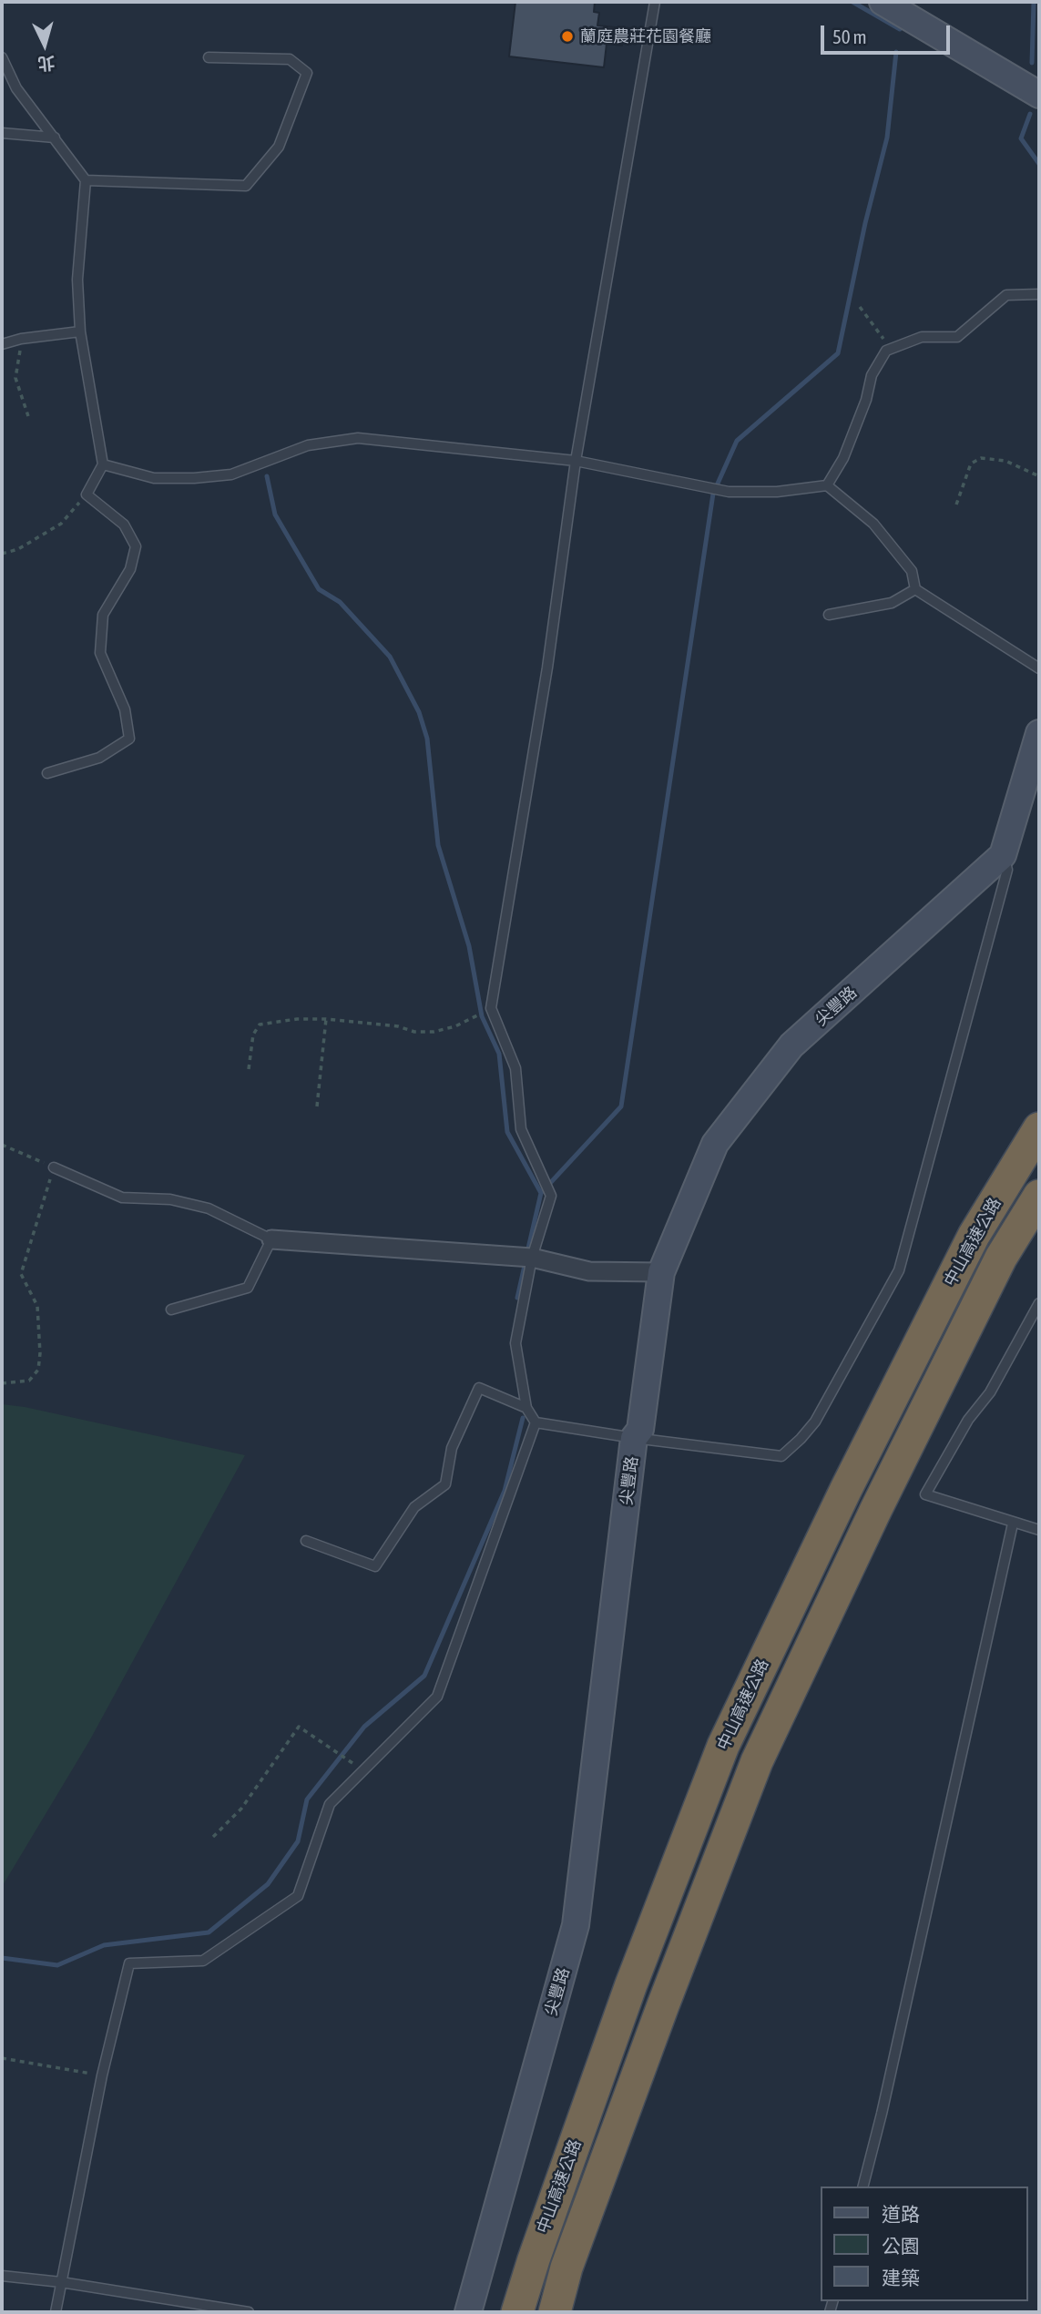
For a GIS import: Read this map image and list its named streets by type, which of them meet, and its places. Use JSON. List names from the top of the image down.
{
  "streets": {
    "highway": ["中山高速公路"],
    "street": ["尖豐路"]
  },
  "places": ["蘭庭農莊花園餐廳"],
  "legend": ["道路", "公園", "建築"],
  "scale_bar": "50 m",
  "north": "bottom"
}
